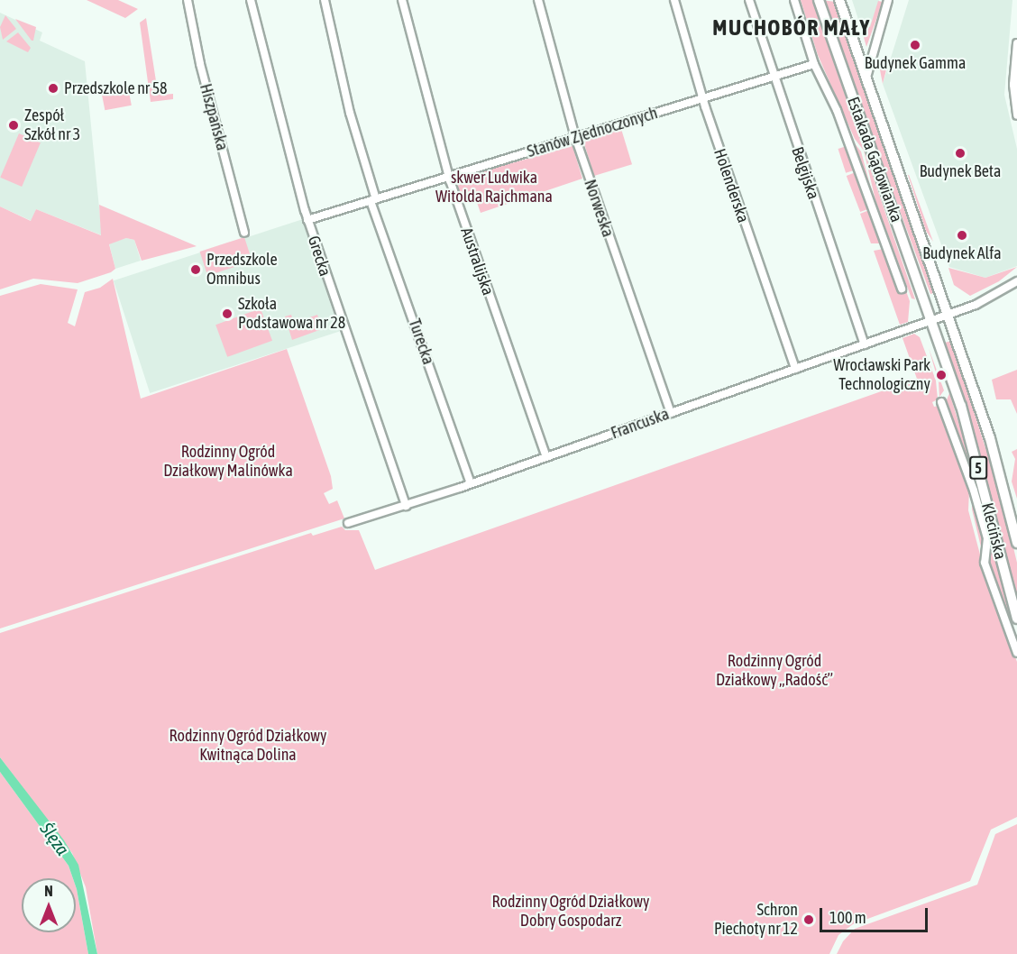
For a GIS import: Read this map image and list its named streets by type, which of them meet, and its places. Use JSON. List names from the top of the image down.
{
  "streets": {
    "main road": ["Estakada Gądowianka", "5", "Klecińska"],
    "street": [
      "Hiszpańska",
      "Stanów Zjednoczonych",
      "Belgijska",
      "Holenderska",
      "Norweska",
      "Grecka",
      "Australijska",
      "Turecka",
      "Francuska"
    ]
  },
  "crossings": [
    ["Stanów Zjednoczonych", "Belgijska"],
    ["Stanów Zjednoczonych", "Holenderska"],
    ["Stanów Zjednoczonych", "Norweska"],
    ["Stanów Zjednoczonych", "Grecka"],
    ["Stanów Zjednoczonych", "Australijska"],
    ["Stanów Zjednoczonych", "Turecka"],
    ["Estakada Gądowianka", "Francuska"],
    ["Estakada Gądowianka", "Klecińska"],
    ["Belgijska", "Francuska"],
    ["Holenderska", "Francuska"],
    ["Norweska", "Francuska"],
    ["Grecka", "Francuska"],
    ["Australijska", "Francuska"],
    ["Turecka", "Francuska"],
    ["Francuska", "Klecińska"]
  ],
  "districts": ["MUCHOBÓR MAŁY"],
  "water": ["Ślęza"],
  "parks": [
    "skwer Ludwika Witolda Rajchmana",
    "Rodzinny Ogród Działkowy Malinówka",
    "Rodzinny Ogród Działkowy „Radość”",
    "Rodzinny Ogród Działkowy Kwitnąca Dolina",
    "Rodzinny Ogród Działkowy Dobry Gospodarz"
  ],
  "places": [
    "Budynek Gamma",
    "Przedszkole nr 58",
    "Zespół Szkół nr 3",
    "Budynek Beta",
    "Budynek Alfa",
    "Przedszkole Omnibus",
    "Szkoła Podstawowa nr 28",
    "Wrocławski Park Technologiczny",
    "Schron Piechoty nr 12"
  ],
  "scale_bar": "100 m",
  "north": "top"
}
